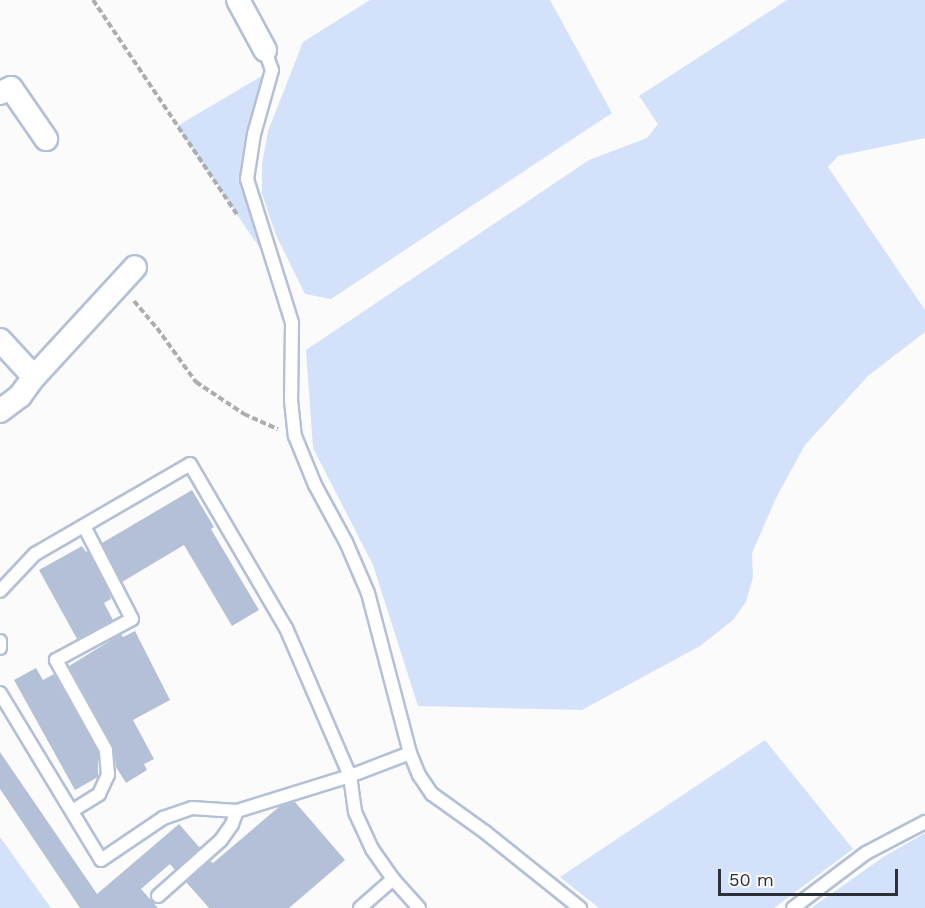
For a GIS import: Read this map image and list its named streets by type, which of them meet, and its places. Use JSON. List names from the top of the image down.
{
  "scale_bar": "50 m"
}
